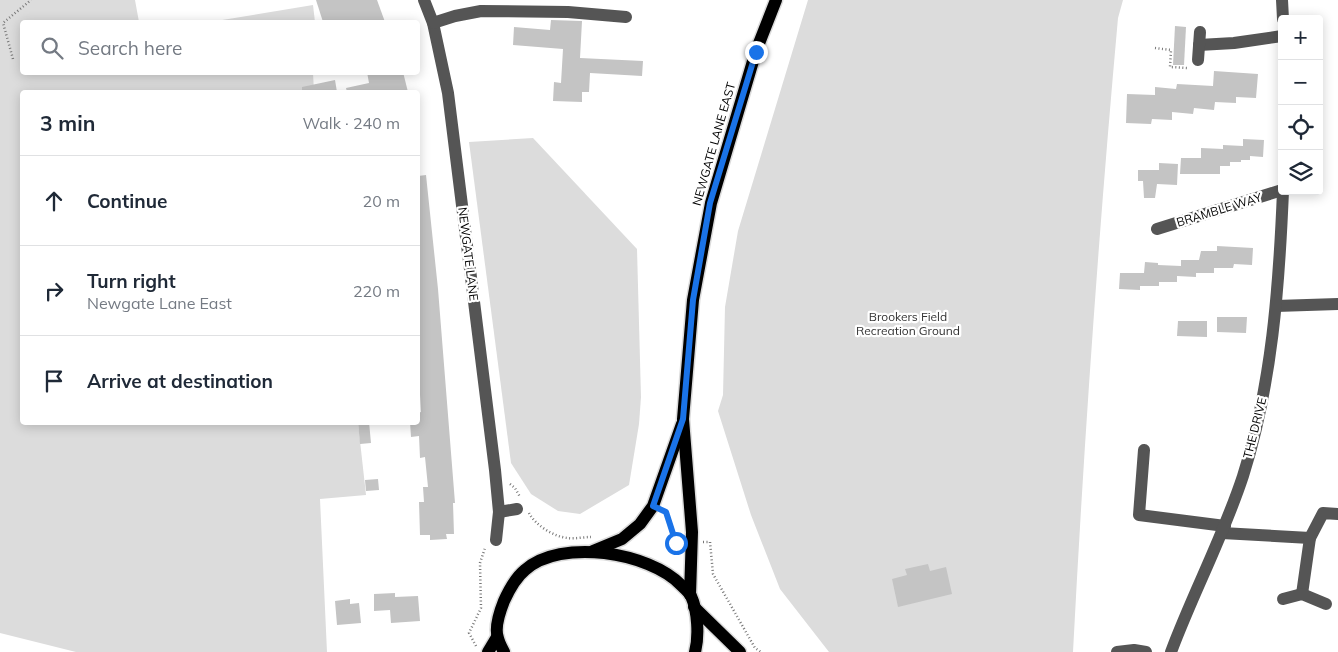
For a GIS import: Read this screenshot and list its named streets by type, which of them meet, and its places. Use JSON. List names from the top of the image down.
{
  "streets": {
    "main road": ["NEWGATE LANE EAST"],
    "street": ["BRAMBLE WAY", "NEWGATE LANE", "THE DRIVE"]
  },
  "parks": ["Brookers Field Recreation Ground"],
  "page": {
    "map_buttons": ["+", "−"],
    "search": "Search here",
    "heading": ["3 min", "Walk · 240 m"],
    "list": [
      ["Continue", "20 m"],
      ["Turn right", "Newgate Lane East", "220 m"],
      "Arrive at destination"
    ]
  }
}
